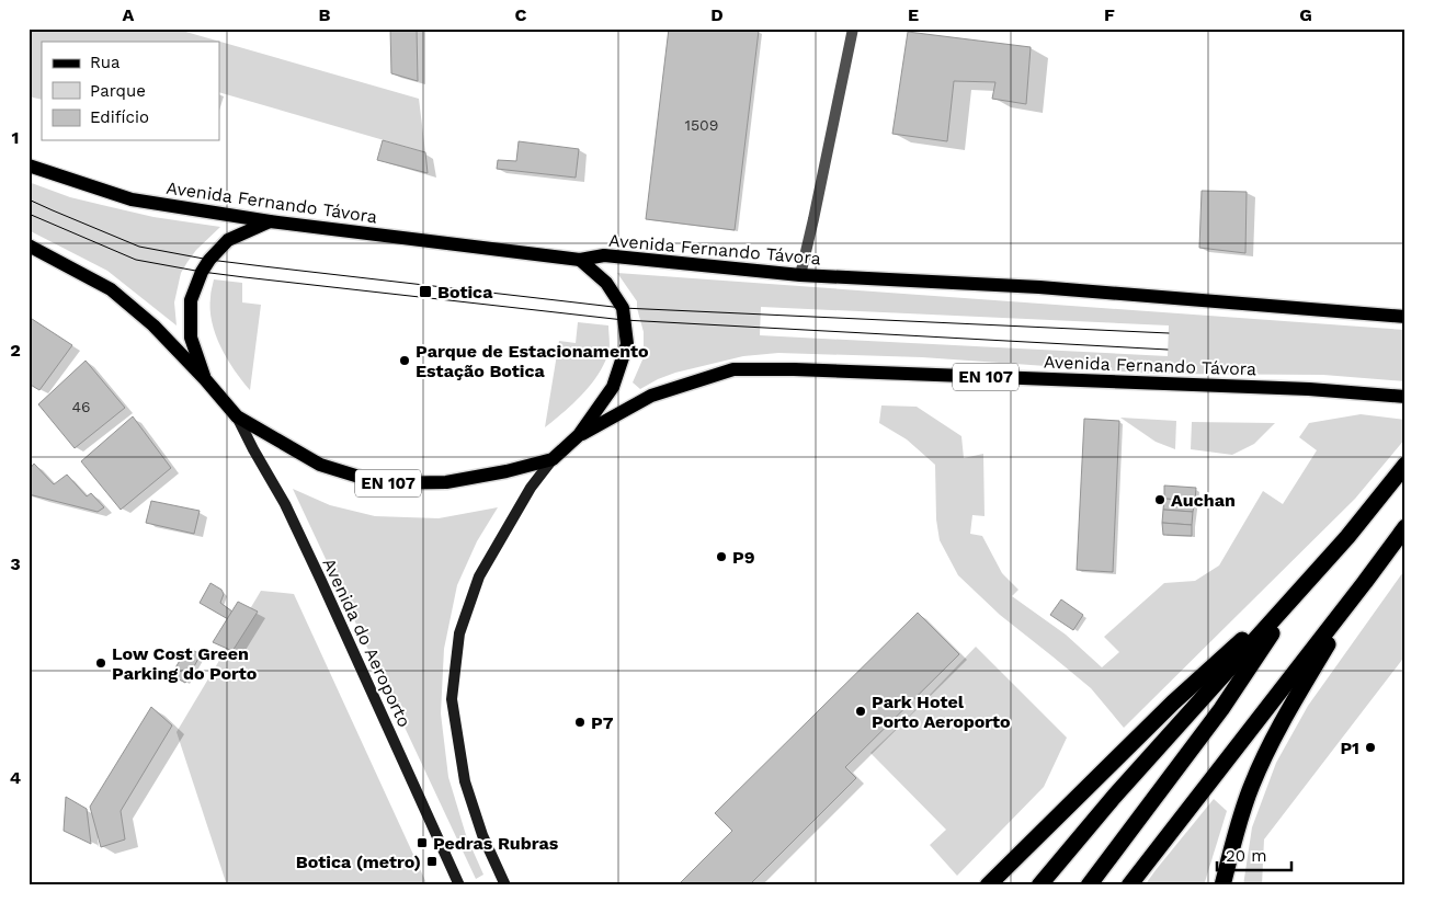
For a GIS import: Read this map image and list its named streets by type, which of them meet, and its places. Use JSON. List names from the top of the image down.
{
  "streets": {
    "main road": ["Avenida Fernando Távora", "EN 107", "Avenida do Aeroporto"]
  },
  "crossings": [
    ["Avenida Fernando Távora", "Avenida do Aeroporto"]
  ],
  "places": {
    "transit": ["Botica", "Pedras Rubras", "Botica (metro)"],
    "other": [
      "Parque de Estacionamento Estação Botica",
      "Auchan",
      "P9",
      "Low Cost Green Parking do Porto",
      "Park Hotel Porto Aeroporto",
      "P7",
      "P1"
    ]
  },
  "house_numbers": ["1509", "46"],
  "legend": ["Rua", "Parque", "Edifício"],
  "scale_bar": "20 m",
  "grid": {
    "columns": [
      "A",
      "B",
      "C",
      "D",
      "E",
      "F",
      "G"
    ],
    "rows": [
      "1",
      "2",
      "3",
      "4"
    ]
  }
}
